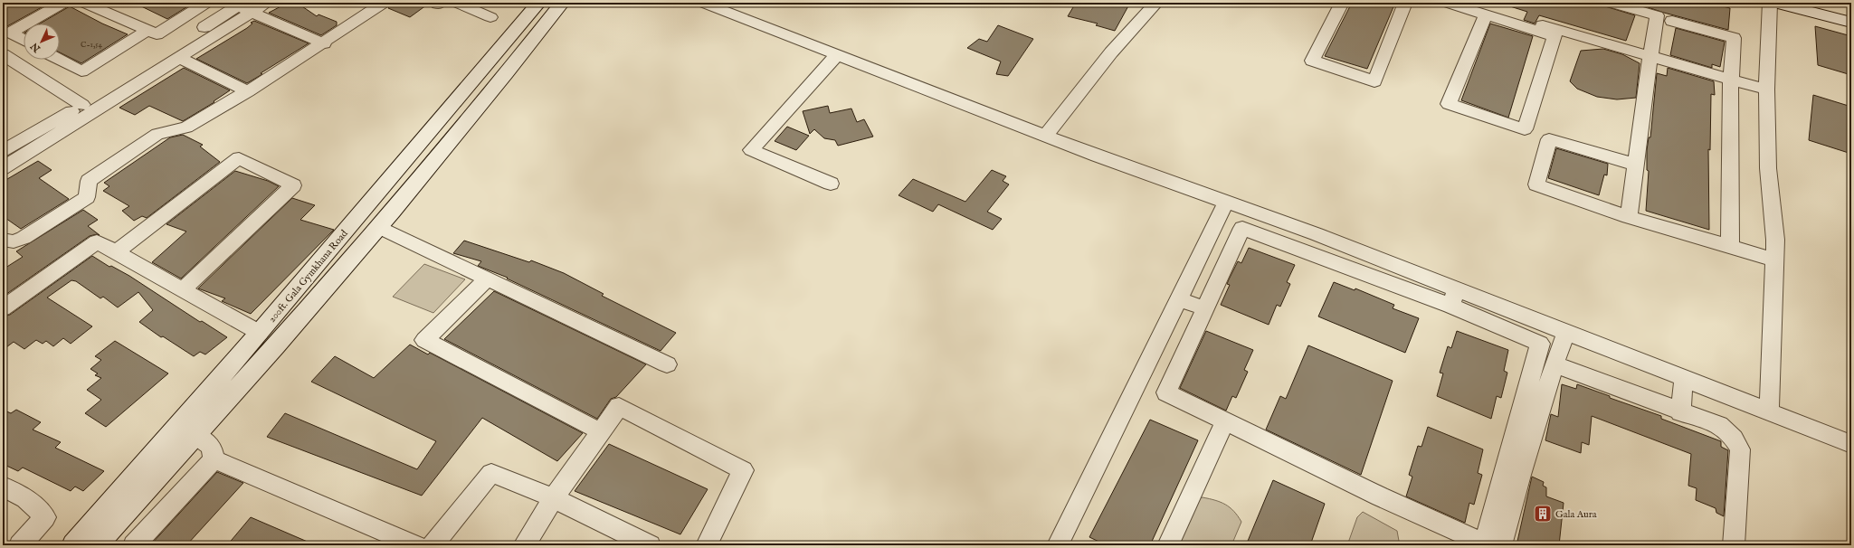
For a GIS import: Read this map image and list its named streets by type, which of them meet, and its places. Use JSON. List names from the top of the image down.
{
  "streets": {
    "street": ["200ft. Gala Gymkhana Road"]
  },
  "places": {
    "building": ["Gala Aura"]
  },
  "house_numbers": ["C-1,54"],
  "north": "bottom left"
}
